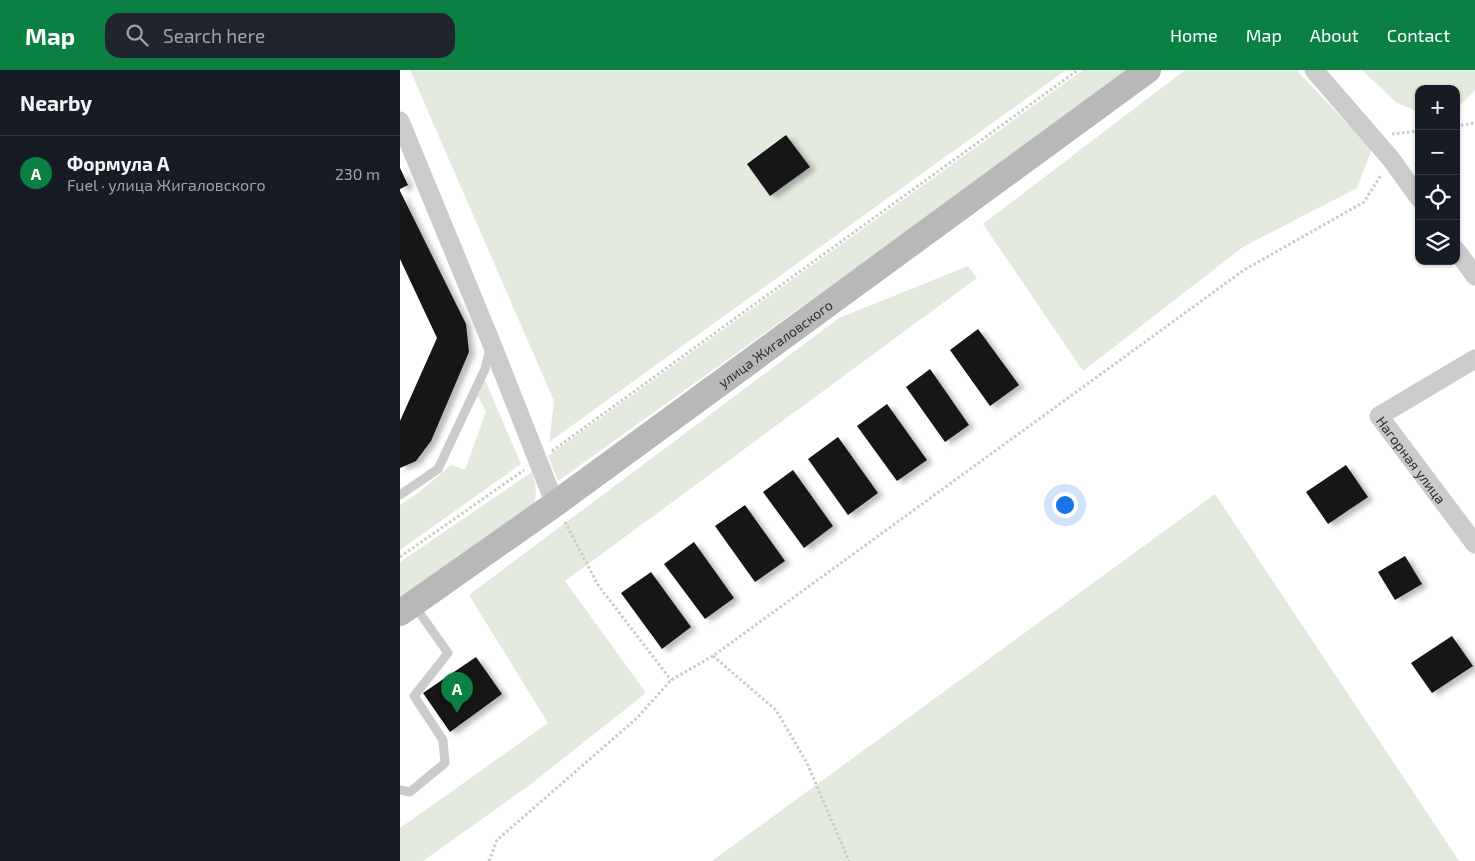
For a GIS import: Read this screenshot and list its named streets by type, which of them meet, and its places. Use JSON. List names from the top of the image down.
{
  "streets": {
    "main road": ["улица Жигаловского"],
    "street": ["Нагорная улица"]
  },
  "page": {
    "header": "Map",
    "search": "Search here",
    "nav": [
      "Home",
      "Map",
      "About",
      "Contact"
    ],
    "heading": "Nearby",
    "map_buttons": ["+", "−"],
    "list": [
      {
        "mark": "A",
        "name": "Формула А",
        "note": "Fuel · улица Жигаловского",
        "value": "230 m"
      }
    ],
    "pins": "A"
  }
}
